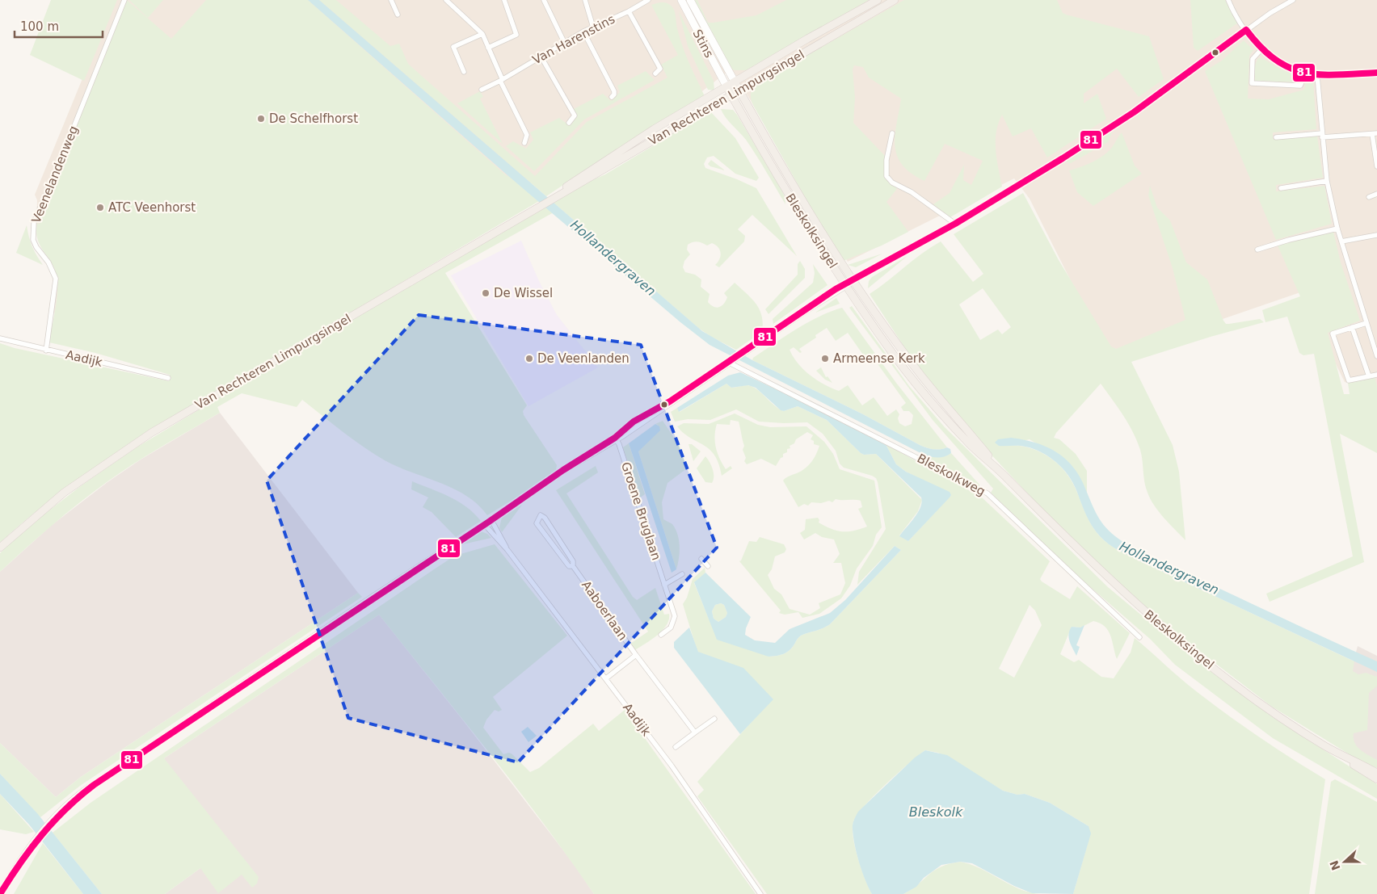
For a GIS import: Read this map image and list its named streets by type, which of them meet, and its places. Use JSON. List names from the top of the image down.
{
  "streets": {
    "main road": ["Van Rechteren Limpurgsingel", "Bleskolksingel"],
    "street": [
      "Van Harenstins",
      "Stins",
      "Veenelandenweg",
      "Aadijk",
      "Bleskolkweg",
      "Groene Bruglaan",
      "Aaboerlaan"
    ]
  },
  "crossings": [
    ["Stins", "Van Rechteren Limpurgsingel"],
    ["Stins", "Bleskolksingel"],
    ["Van Rechteren Limpurgsingel", "Bleskolksingel"],
    ["Veenelandenweg", "Aadijk"]
  ],
  "water": ["Hollandergraven", "Bleskolk"],
  "places": [
    "De Schelfhorst",
    "ATC Veenhorst",
    "De Wissel",
    "De Veenlanden",
    "Armeense Kerk"
  ],
  "lines": ["transit line 81"],
  "scale_bar": "100 m",
  "north": "left"
}
